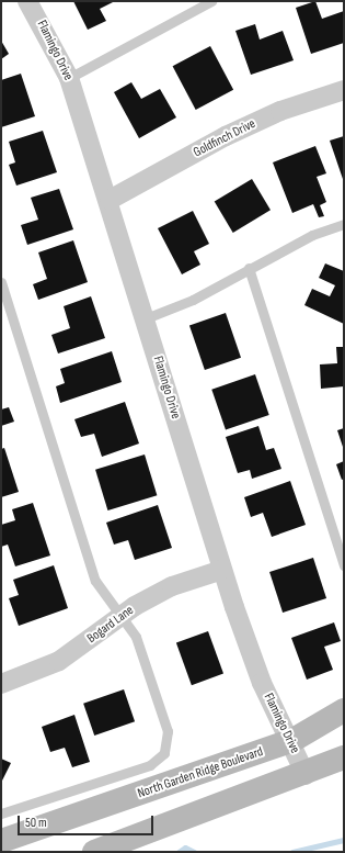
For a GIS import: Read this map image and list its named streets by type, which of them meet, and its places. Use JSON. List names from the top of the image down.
{
  "streets": {
    "main road": ["North Garden Ridge Boulevard"],
    "street": ["Flamingo Drive", "Goldfinch Drive", "Bogard Lane"]
  },
  "crossings": [
    ["Flamingo Drive", "Goldfinch Drive"],
    ["Flamingo Drive", "Bogard Lane"],
    ["Flamingo Drive", "North Garden Ridge Boulevard"]
  ],
  "scale_bar": "50 m"
}
